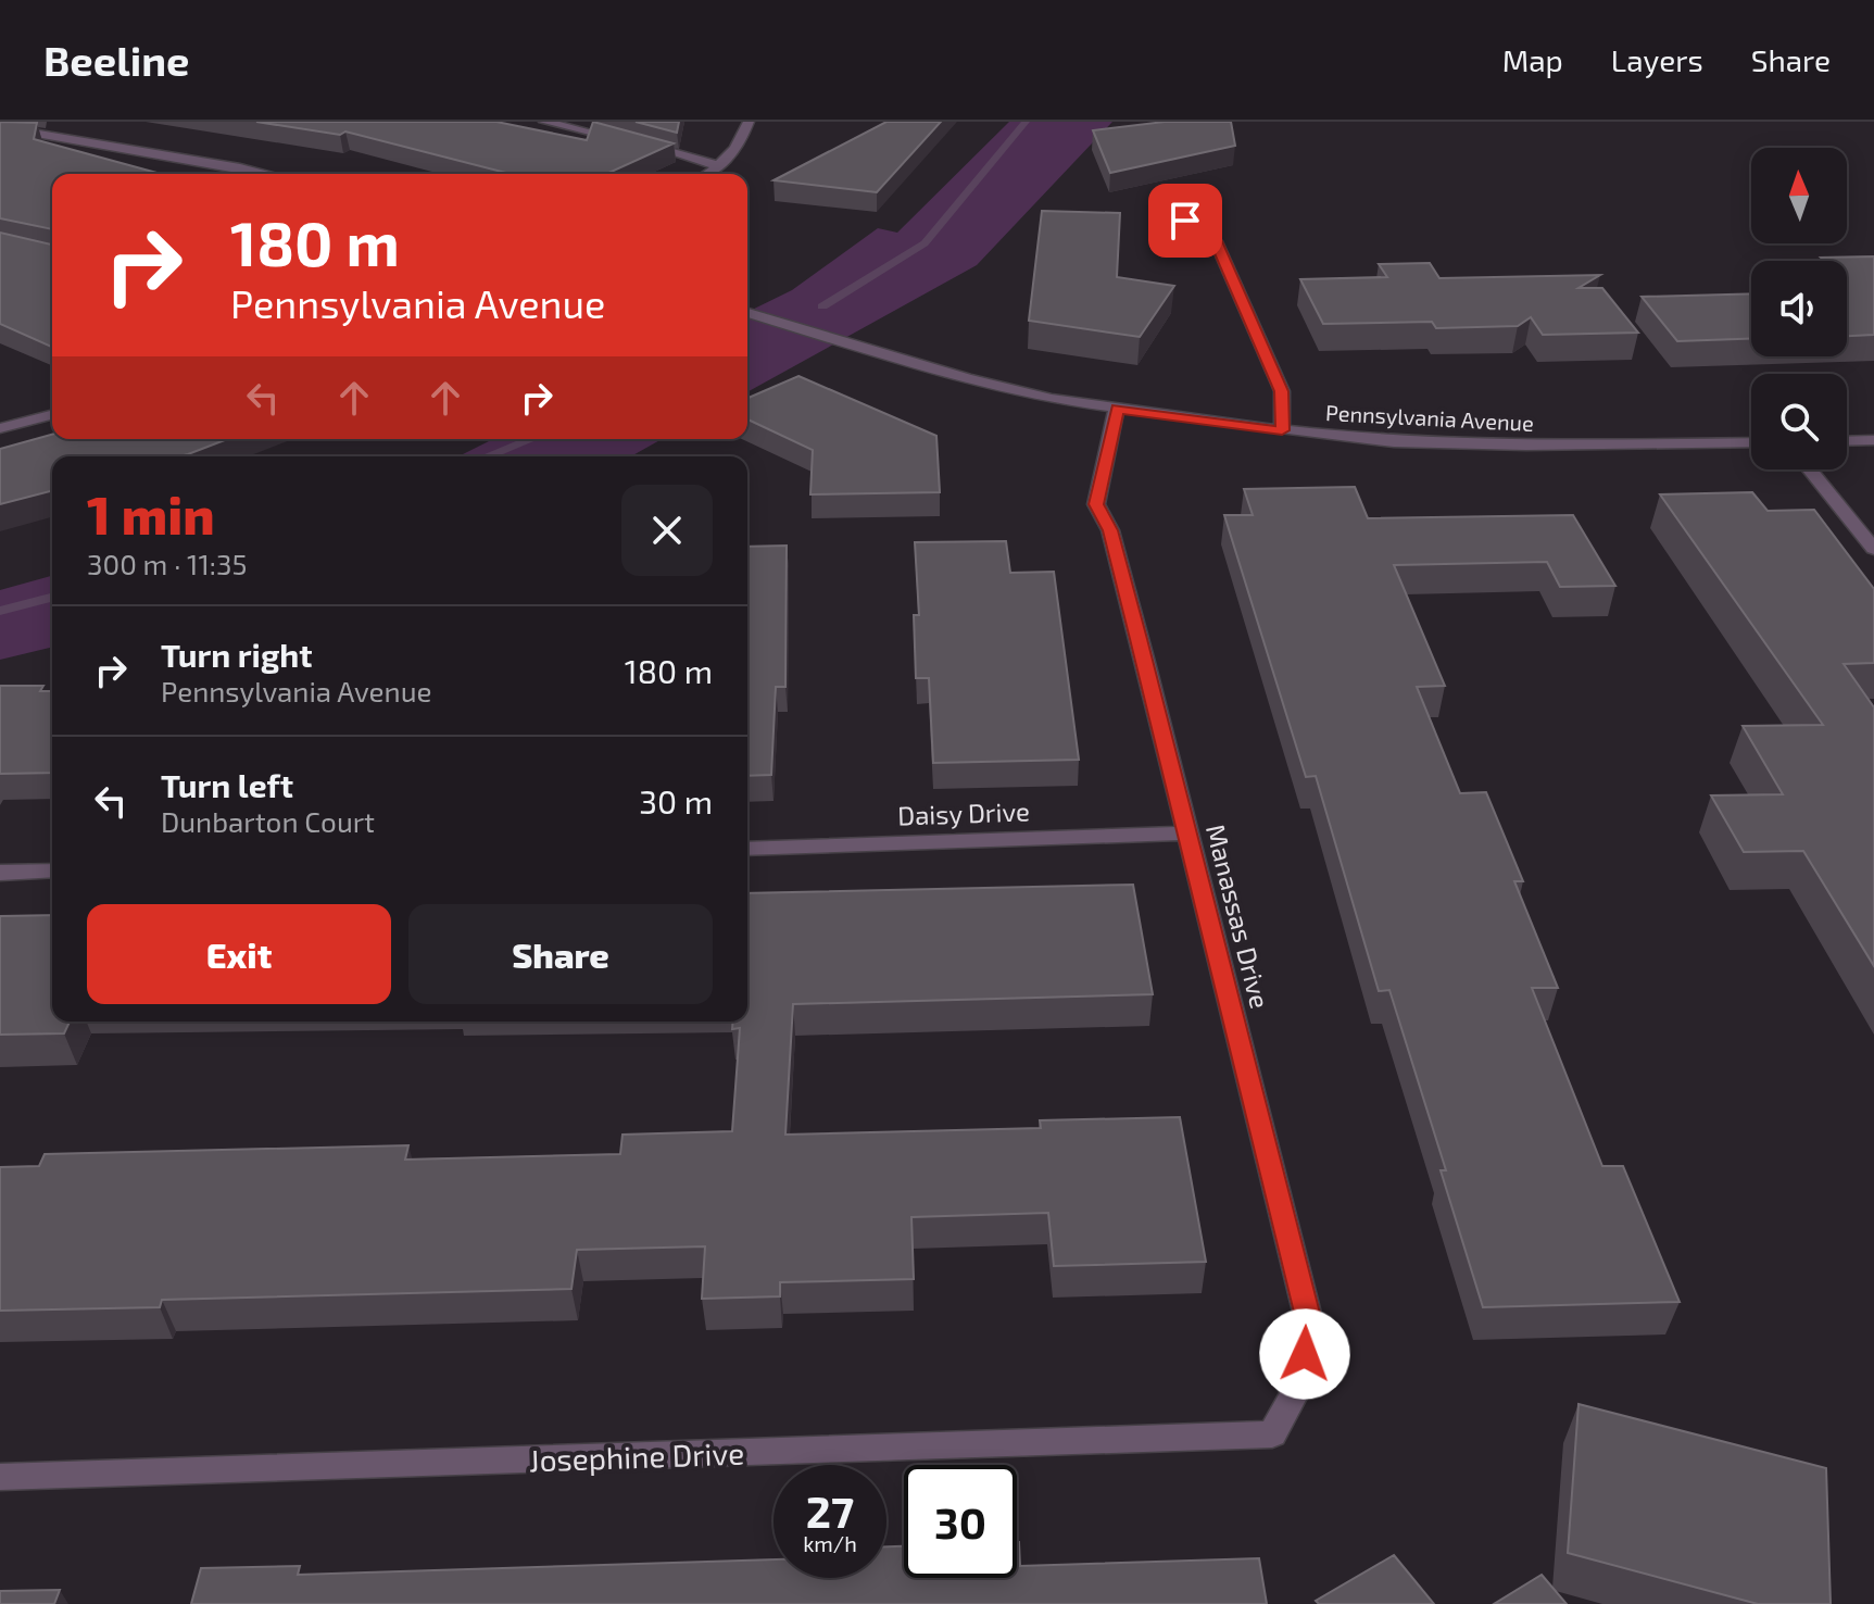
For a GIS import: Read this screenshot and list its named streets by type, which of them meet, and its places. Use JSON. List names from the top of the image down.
{
  "streets": {
    "street": [
      "Pennsylvania Avenue",
      "Daisy Drive",
      "Manassas Drive",
      "Josephine Drive"
    ]
  },
  "crossings": [
    ["Pennsylvania Avenue", "Manassas Drive"],
    ["Daisy Drive", "Manassas Drive"],
    ["Manassas Drive", "Josephine Drive"]
  ],
  "north": "top",
  "page": {
    "header": "Beeline",
    "nav": ["Map", "Layers", "Share"],
    "turn": ["180 m", "Pennsylvania Avenue"],
    "heading": ["1 min", "300 m · 11:35"],
    "list": [
      {
        "name": "Turn right",
        "note": "Pennsylvania Avenue",
        "value": "180 m"
      },
      {
        "name": "Turn left",
        "note": "Dunbarton Court",
        "value": "30 m"
      }
    ],
    "buttons": ["Exit", "Share"],
    "speed": "27 km/h",
    "limit": "30"
  }
}
